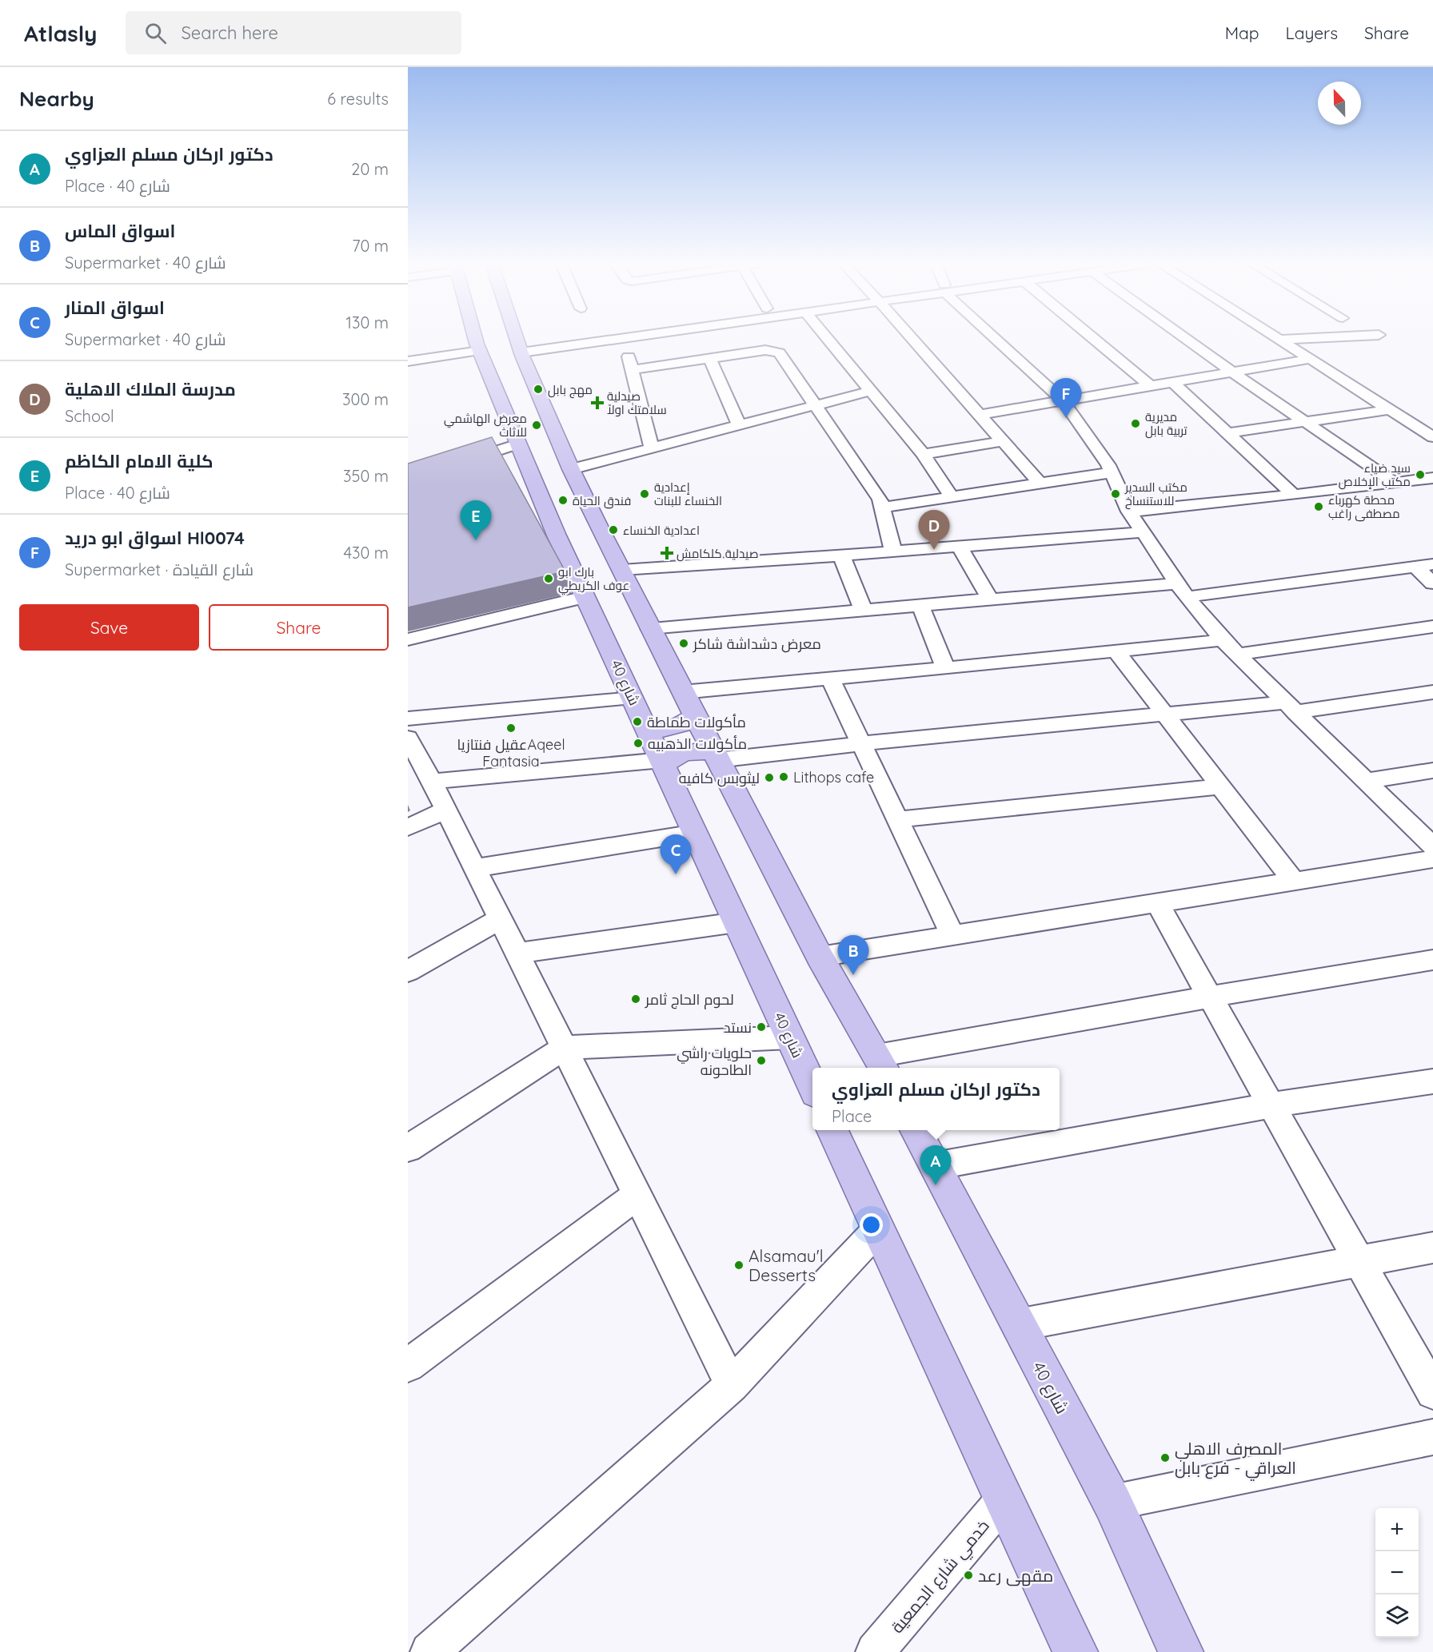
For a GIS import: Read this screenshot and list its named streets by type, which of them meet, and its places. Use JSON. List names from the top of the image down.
{
  "streets": {
    "main road": ["شارع 40"],
    "street": ["خدمي شارع الجمعية"]
  },
  "places": {
    "other": [
      "مهج بابل",
      "مديرية تربية بابل",
      "معرض الهاشمي للاثاث",
      "سيد ضياء مكتب الإخلاص",
      "إعدادية الخنساء للبنات",
      "مكتب السدير للاستنساخ",
      "فندق الحياة",
      "محطة كهرباء مصطفى راغب",
      "اعدادية الخنساء",
      "بارك ابو عوف الكريطي",
      "معرض دشداشة شاكر",
      "مأكولات طماطة",
      "عقيل فنتازياAqeel Fantasia",
      "مأكولات الذهبيه",
      "Lithops cafe",
      "ليثوبس كافيه",
      "لحوم الحاج ثامر",
      "نستد",
      "حلويات راشي الطاحونه",
      "Alsamau'l Desserts",
      "المصرف الاهلي العراقي - فرع بابل",
      "مقهى رعد"
    ],
    "health": ["صيدلية سلامتك اولاً", "صيدلية كلكامش"]
  },
  "north": "top",
  "page": {
    "header": "Atlasly",
    "search": "Search here",
    "nav": ["Map", "Layers", "Share"],
    "heading": ["Nearby", "6 results"],
    "list": [
      {
        "mark": "A",
        "name": "دكتور اركان مسلم العزاوي",
        "note": "Place · شارع 40",
        "value": "20 m"
      },
      {
        "mark": "B",
        "name": "اسواق الماس",
        "note": "Supermarket · شارع 40",
        "value": "70 m"
      },
      {
        "mark": "C",
        "name": "اسواق المنار",
        "note": "Supermarket · شارع 40",
        "value": "130 m"
      },
      {
        "mark": "D",
        "name": "مدرسة الملاك الاهلية",
        "note": "School",
        "value": "300 m"
      },
      {
        "mark": "E",
        "name": "كلية الامام الكاظم",
        "note": "Place · شارع 40",
        "value": "350 m"
      },
      {
        "mark": "F",
        "name": "اسواق ابو دريد Hl0074",
        "note": "Supermarket · شارع القيادة",
        "value": "430 m"
      }
    ],
    "pins": [
      "F",
      "E",
      "D",
      "C",
      "B",
      "A"
    ],
    "buttons": ["Save", "Share"],
    "popup": ["دكتور اركان مسلم العزاوي", "Place"],
    "map_buttons": ["+", "−"]
  }
}
